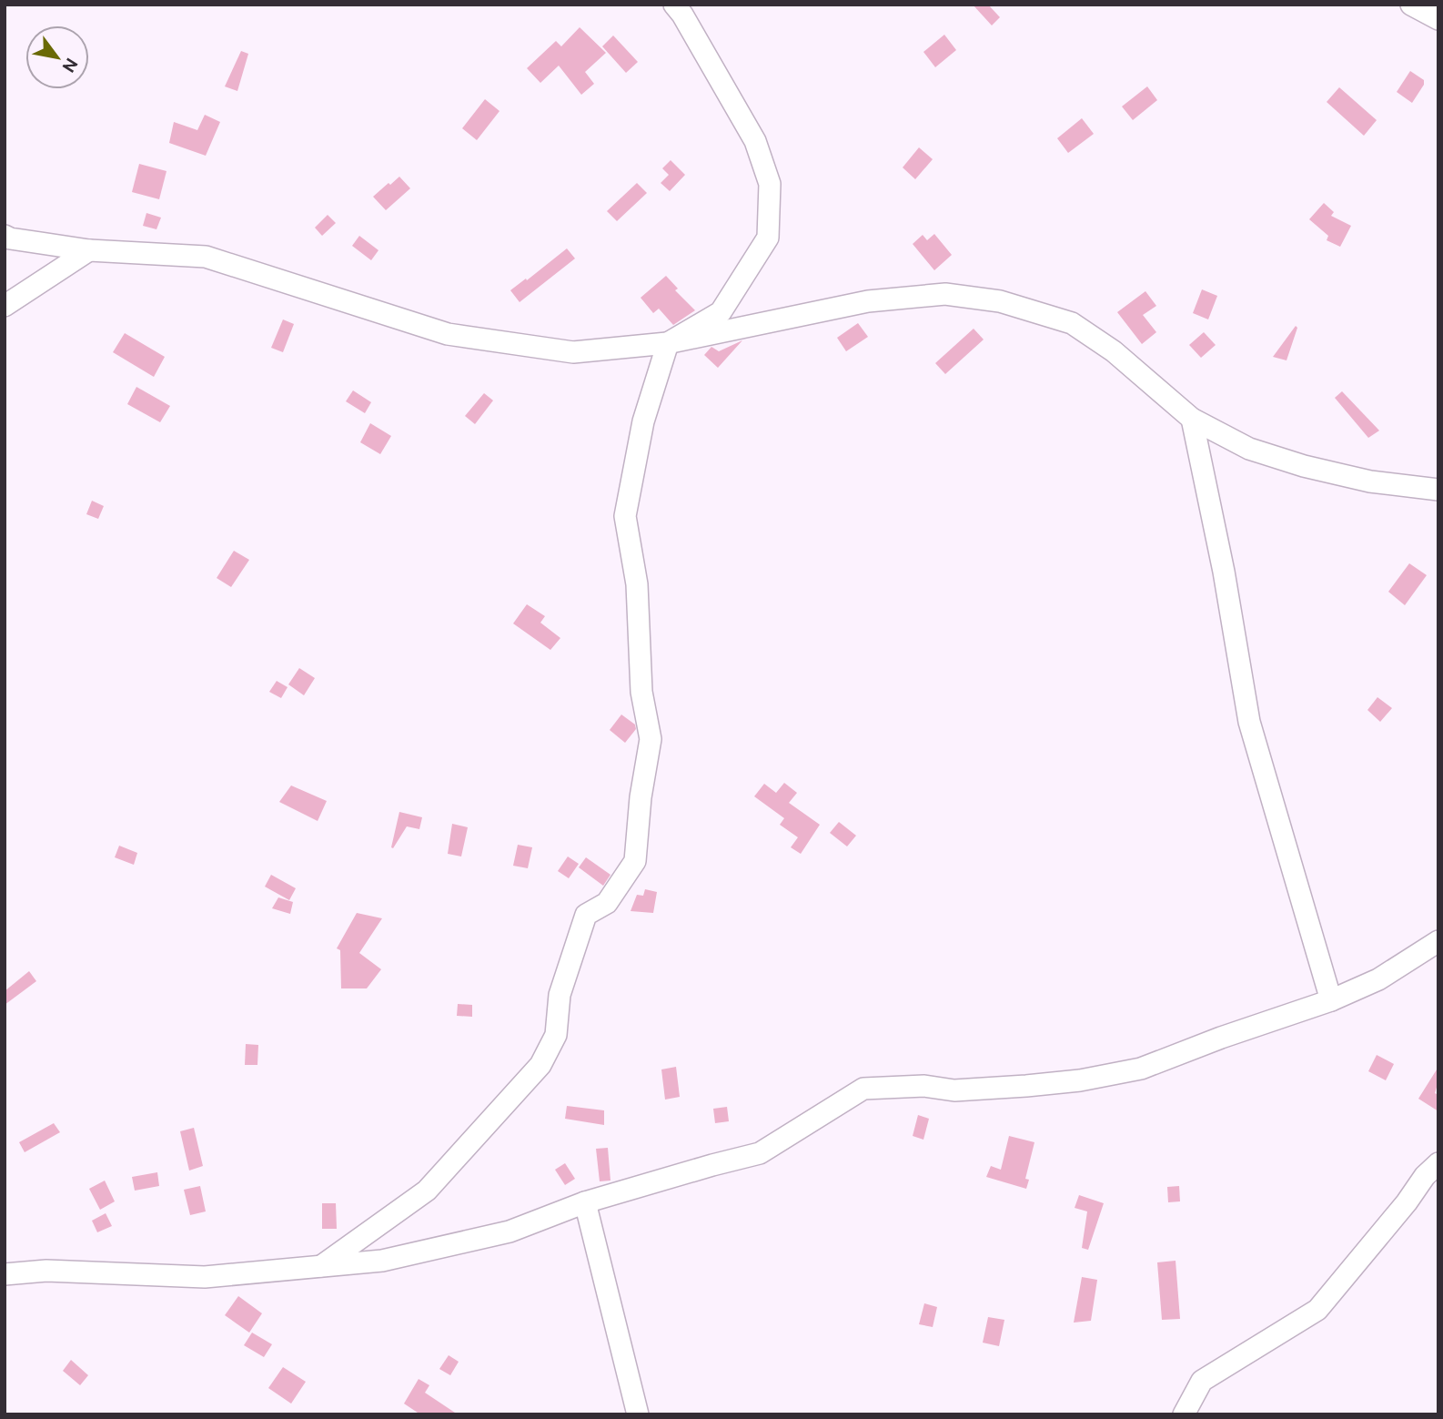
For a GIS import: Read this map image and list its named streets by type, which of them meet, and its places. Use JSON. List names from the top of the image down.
{
  "north": "bottom right"
}
